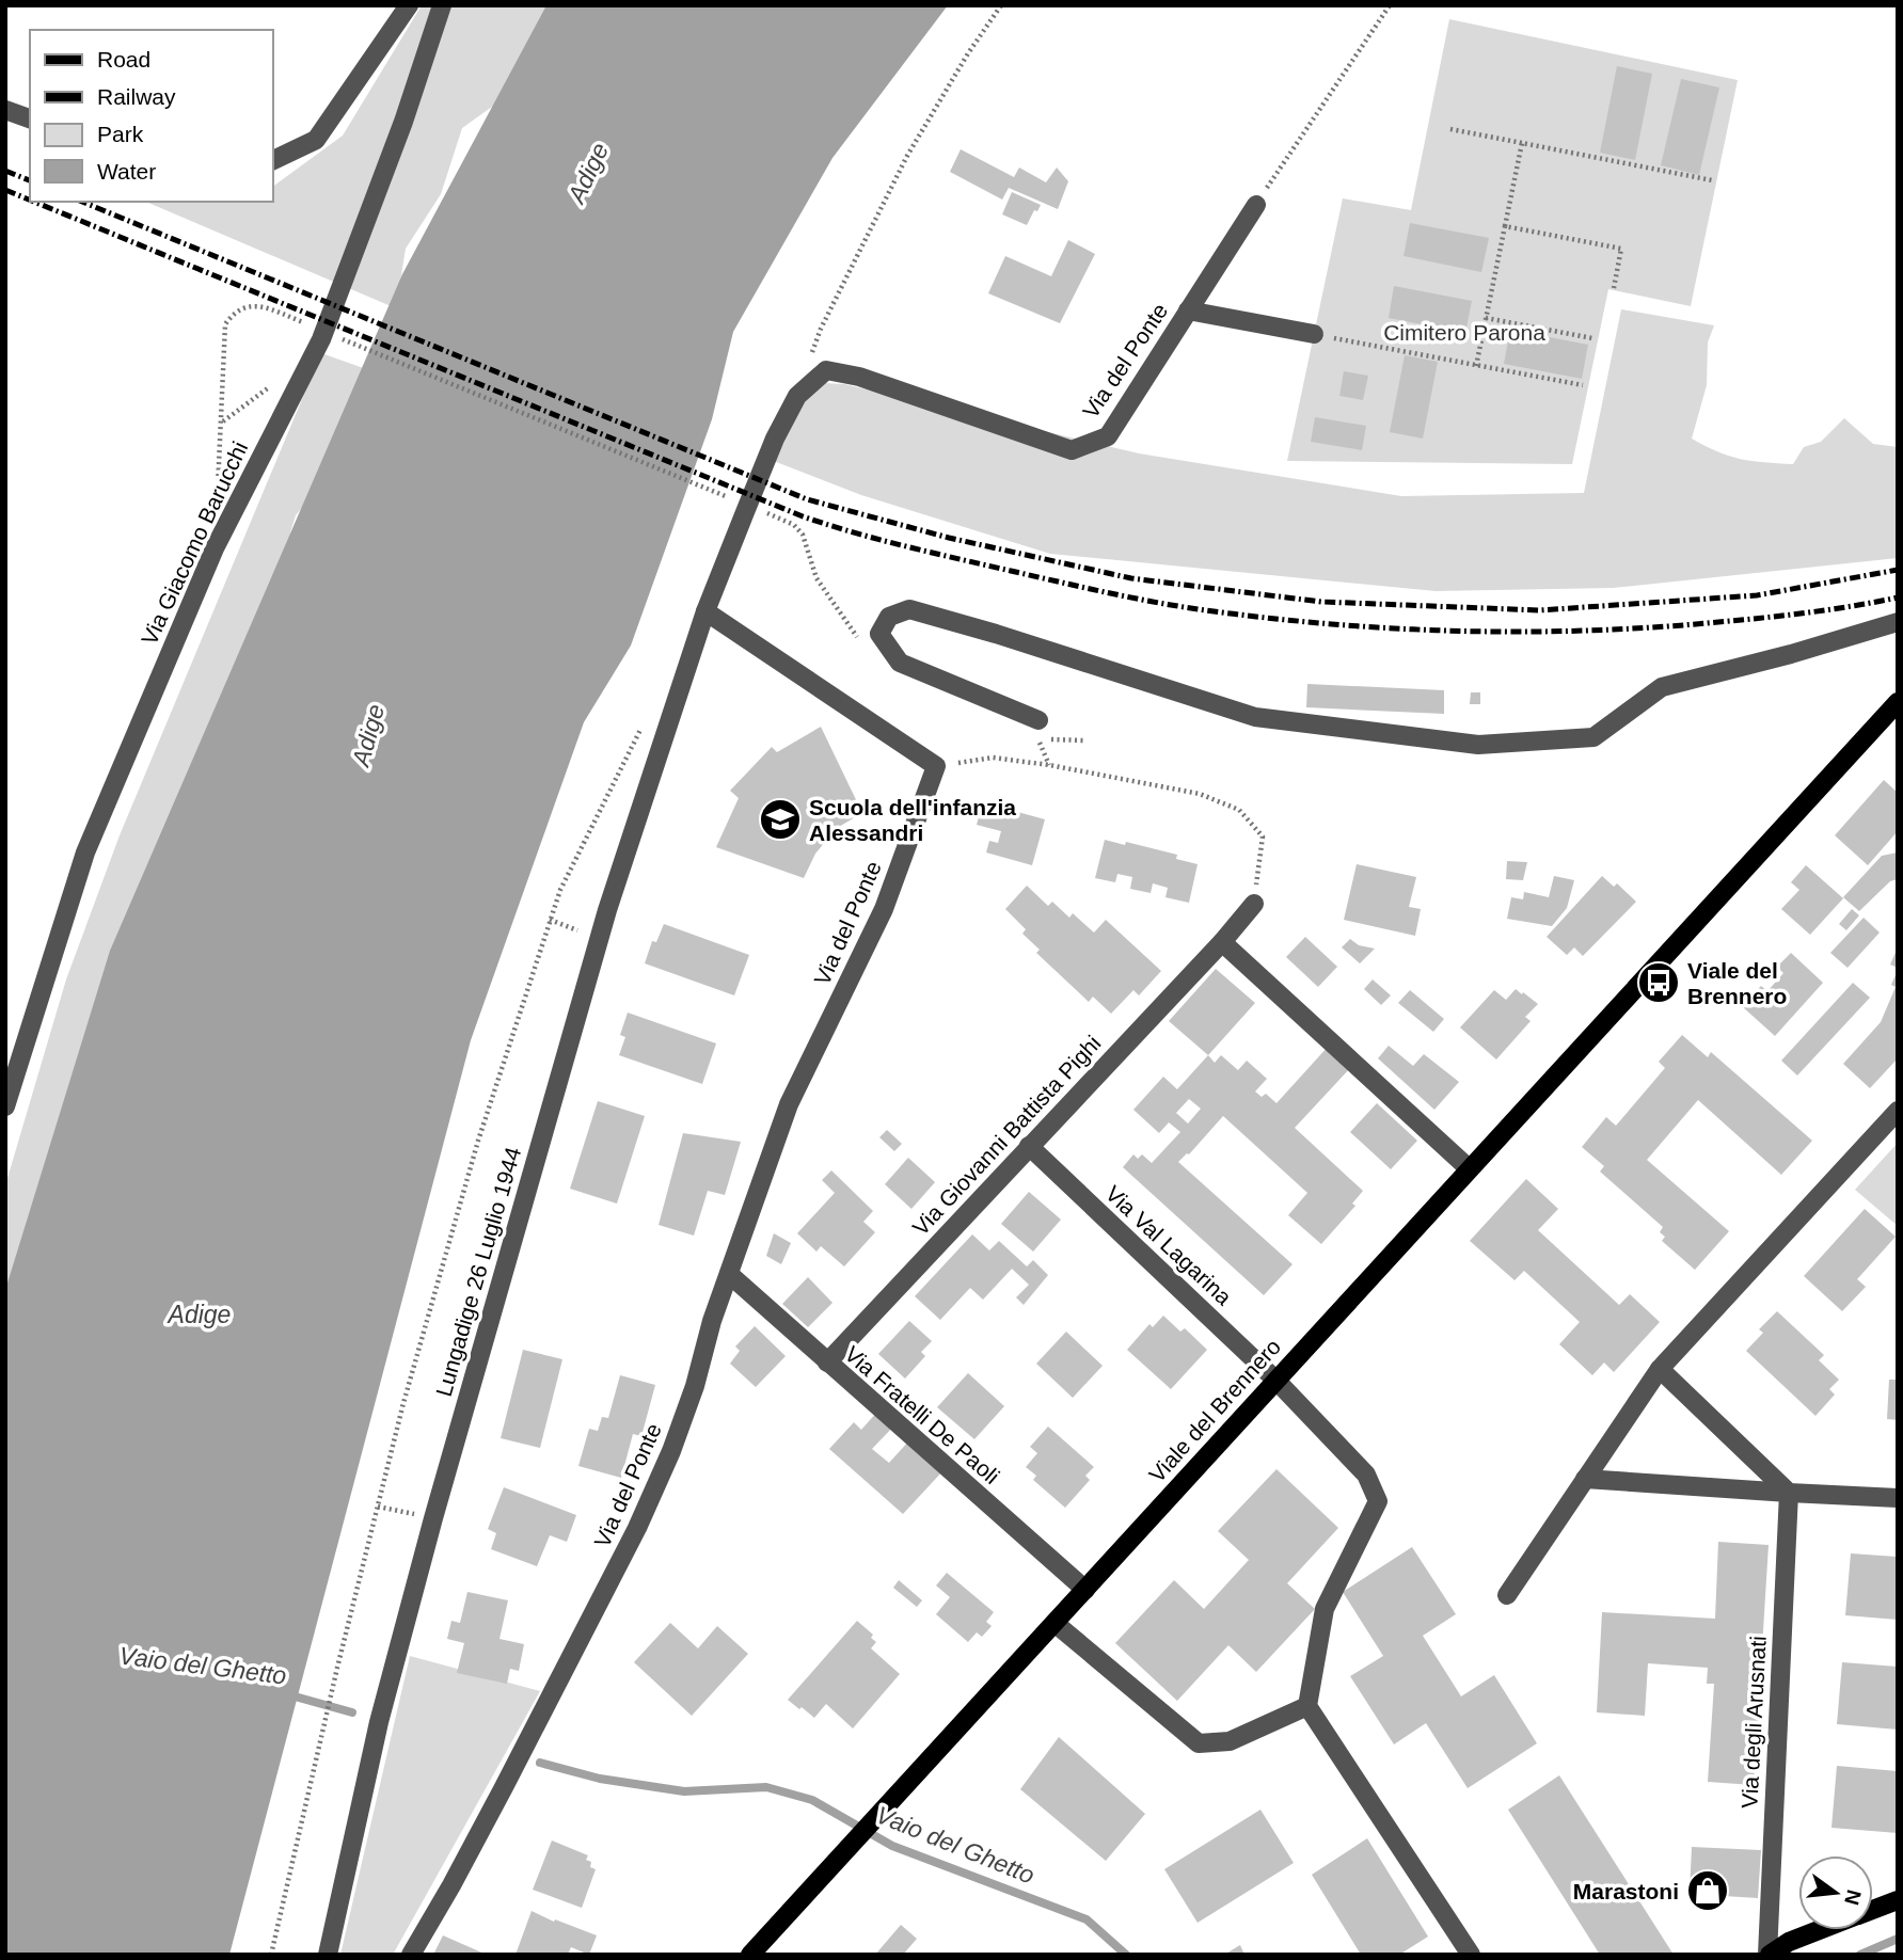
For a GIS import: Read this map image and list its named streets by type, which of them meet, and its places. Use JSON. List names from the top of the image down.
{
  "streets": {
    "main road": ["Viale del Brennero"],
    "street": [
      "Via del Ponte",
      "Via Giacomo Barucchi",
      "Via Giovanni Battista Pighi",
      "Via Val Lagarina",
      "Lungadige 26 Luglio 1944",
      "Via Fratelli De Paoli",
      "Via degli Arusnati"
    ]
  },
  "crossings": [
    ["Via del Ponte", "Lungadige 26 Luglio 1944"],
    ["Via del Ponte", "Via Fratelli De Paoli"],
    ["Via Giovanni Battista Pighi", "Via Val Lagarina"],
    ["Via Giovanni Battista Pighi", "Via Fratelli De Paoli"],
    ["Via Val Lagarina", "Viale del Brennero"],
    ["Viale del Brennero", "Via Fratelli De Paoli"]
  ],
  "water": ["Adige", "Vaio del Ghetto"],
  "parks": ["Cimitero Parona"],
  "places": {
    "school or university": ["Scuola dell'infanzia Alessandri"],
    "bus stop": ["Viale del Brennero"],
    "shop": ["Marastoni"]
  },
  "legend": [
    "Road",
    "Railway",
    "Park",
    "Water"
  ],
  "north": "right"
}
